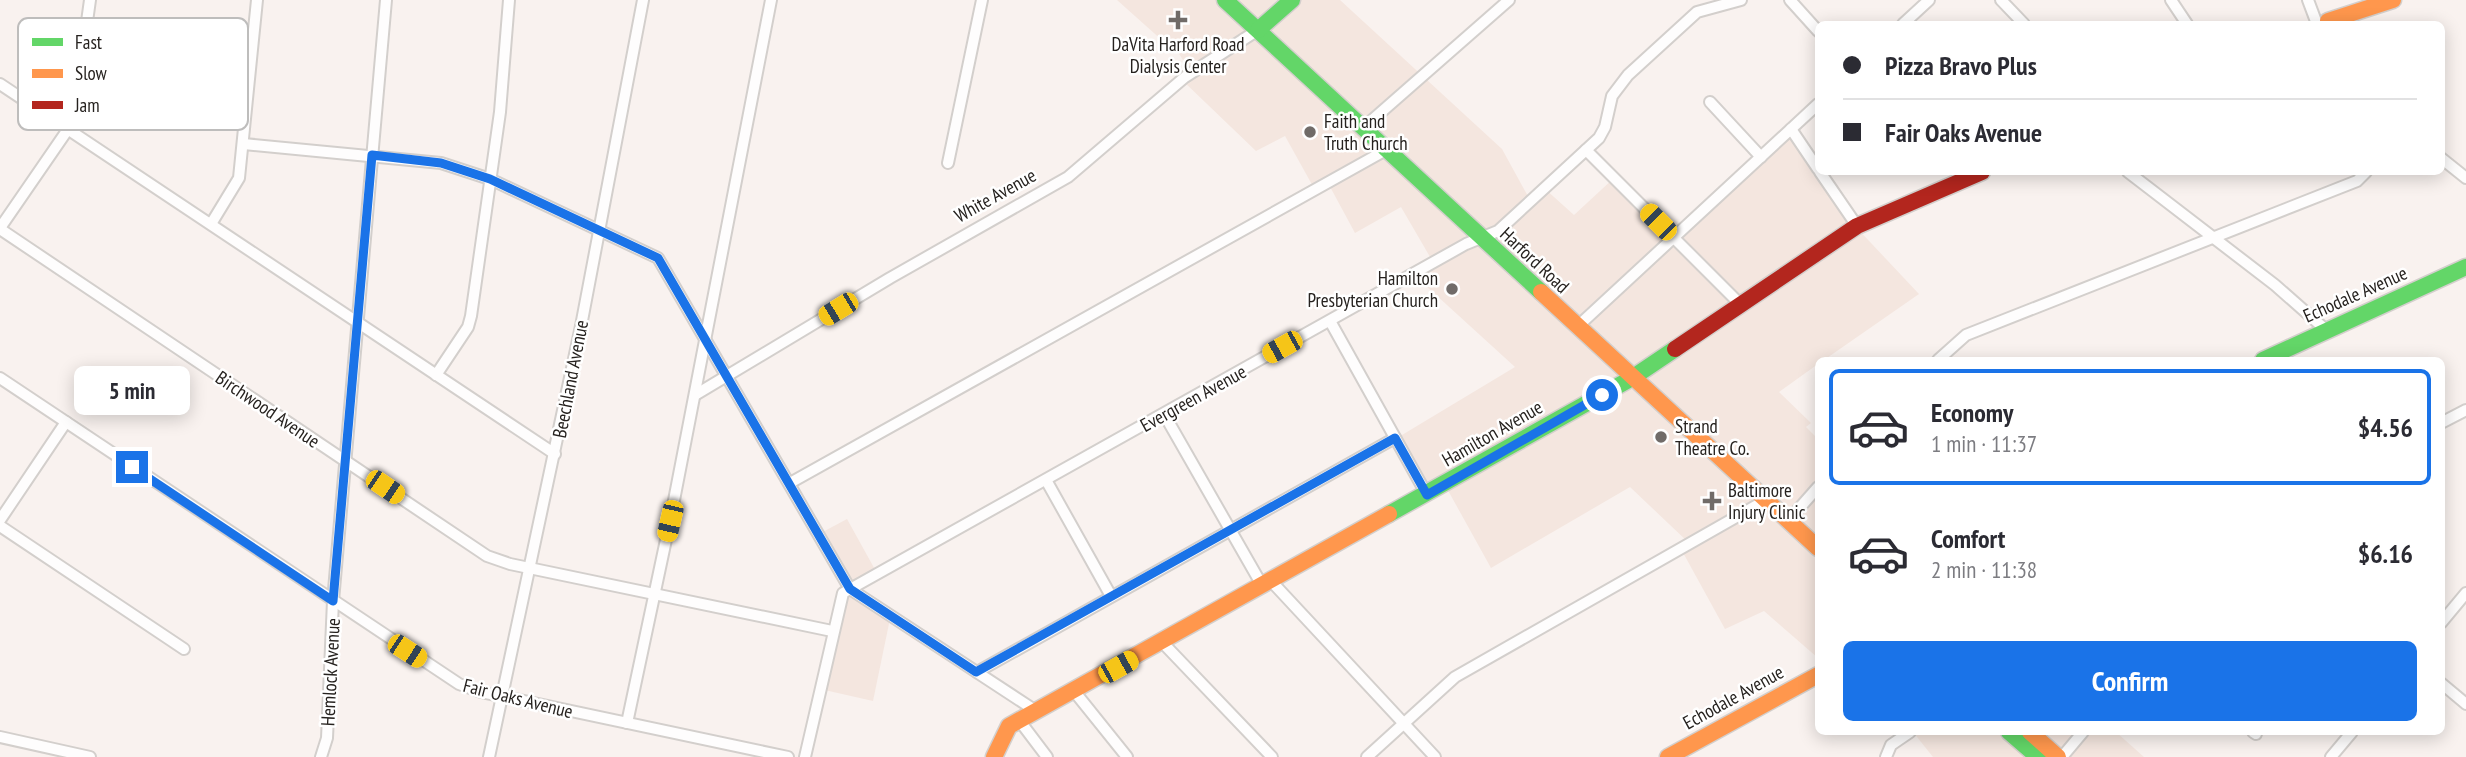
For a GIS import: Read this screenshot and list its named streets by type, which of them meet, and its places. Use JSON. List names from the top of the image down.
{
  "streets": {
    "street": [
      "White Avenue",
      "Harford Road",
      "Echodale Avenue",
      "Beechland Avenue",
      "Evergreen Avenue",
      "Birchwood Avenue",
      "Hamilton Avenue",
      "Hemlock Avenue",
      "Fair Oaks Avenue"
    ]
  },
  "crossings": [
    ["White Avenue", "Harford Road"],
    ["Harford Road", "Evergreen Avenue"],
    ["Harford Road", "Hamilton Avenue"],
    ["Beechland Avenue", "Birchwood Avenue"],
    ["Beechland Avenue", "Fair Oaks Avenue"],
    ["Birchwood Avenue", "Hemlock Avenue"],
    ["Hemlock Avenue", "Fair Oaks Avenue"]
  ],
  "places": {
    "health": ["DaVita Harford Road Dialysis Center", "Baltimore Injury Clinic"],
    "other": ["Faith and Truth Church", "Hamilton Presbyterian Church", "Strand Theatre Co."]
  },
  "legend": ["Fast", "Slow", "Jam"],
  "page": {
    "banner": ["Pizza Bravo Plus", "Fair Oaks Avenue"],
    "bubble": "5 min",
    "list": [
      {
        "name": "Economy",
        "note": "1 min · 11:37",
        "value": "$4.56"
      },
      {
        "name": "Comfort",
        "note": "2 min · 11:38",
        "value": "$6.16"
      }
    ],
    "buttons": "Confirm"
  }
}
